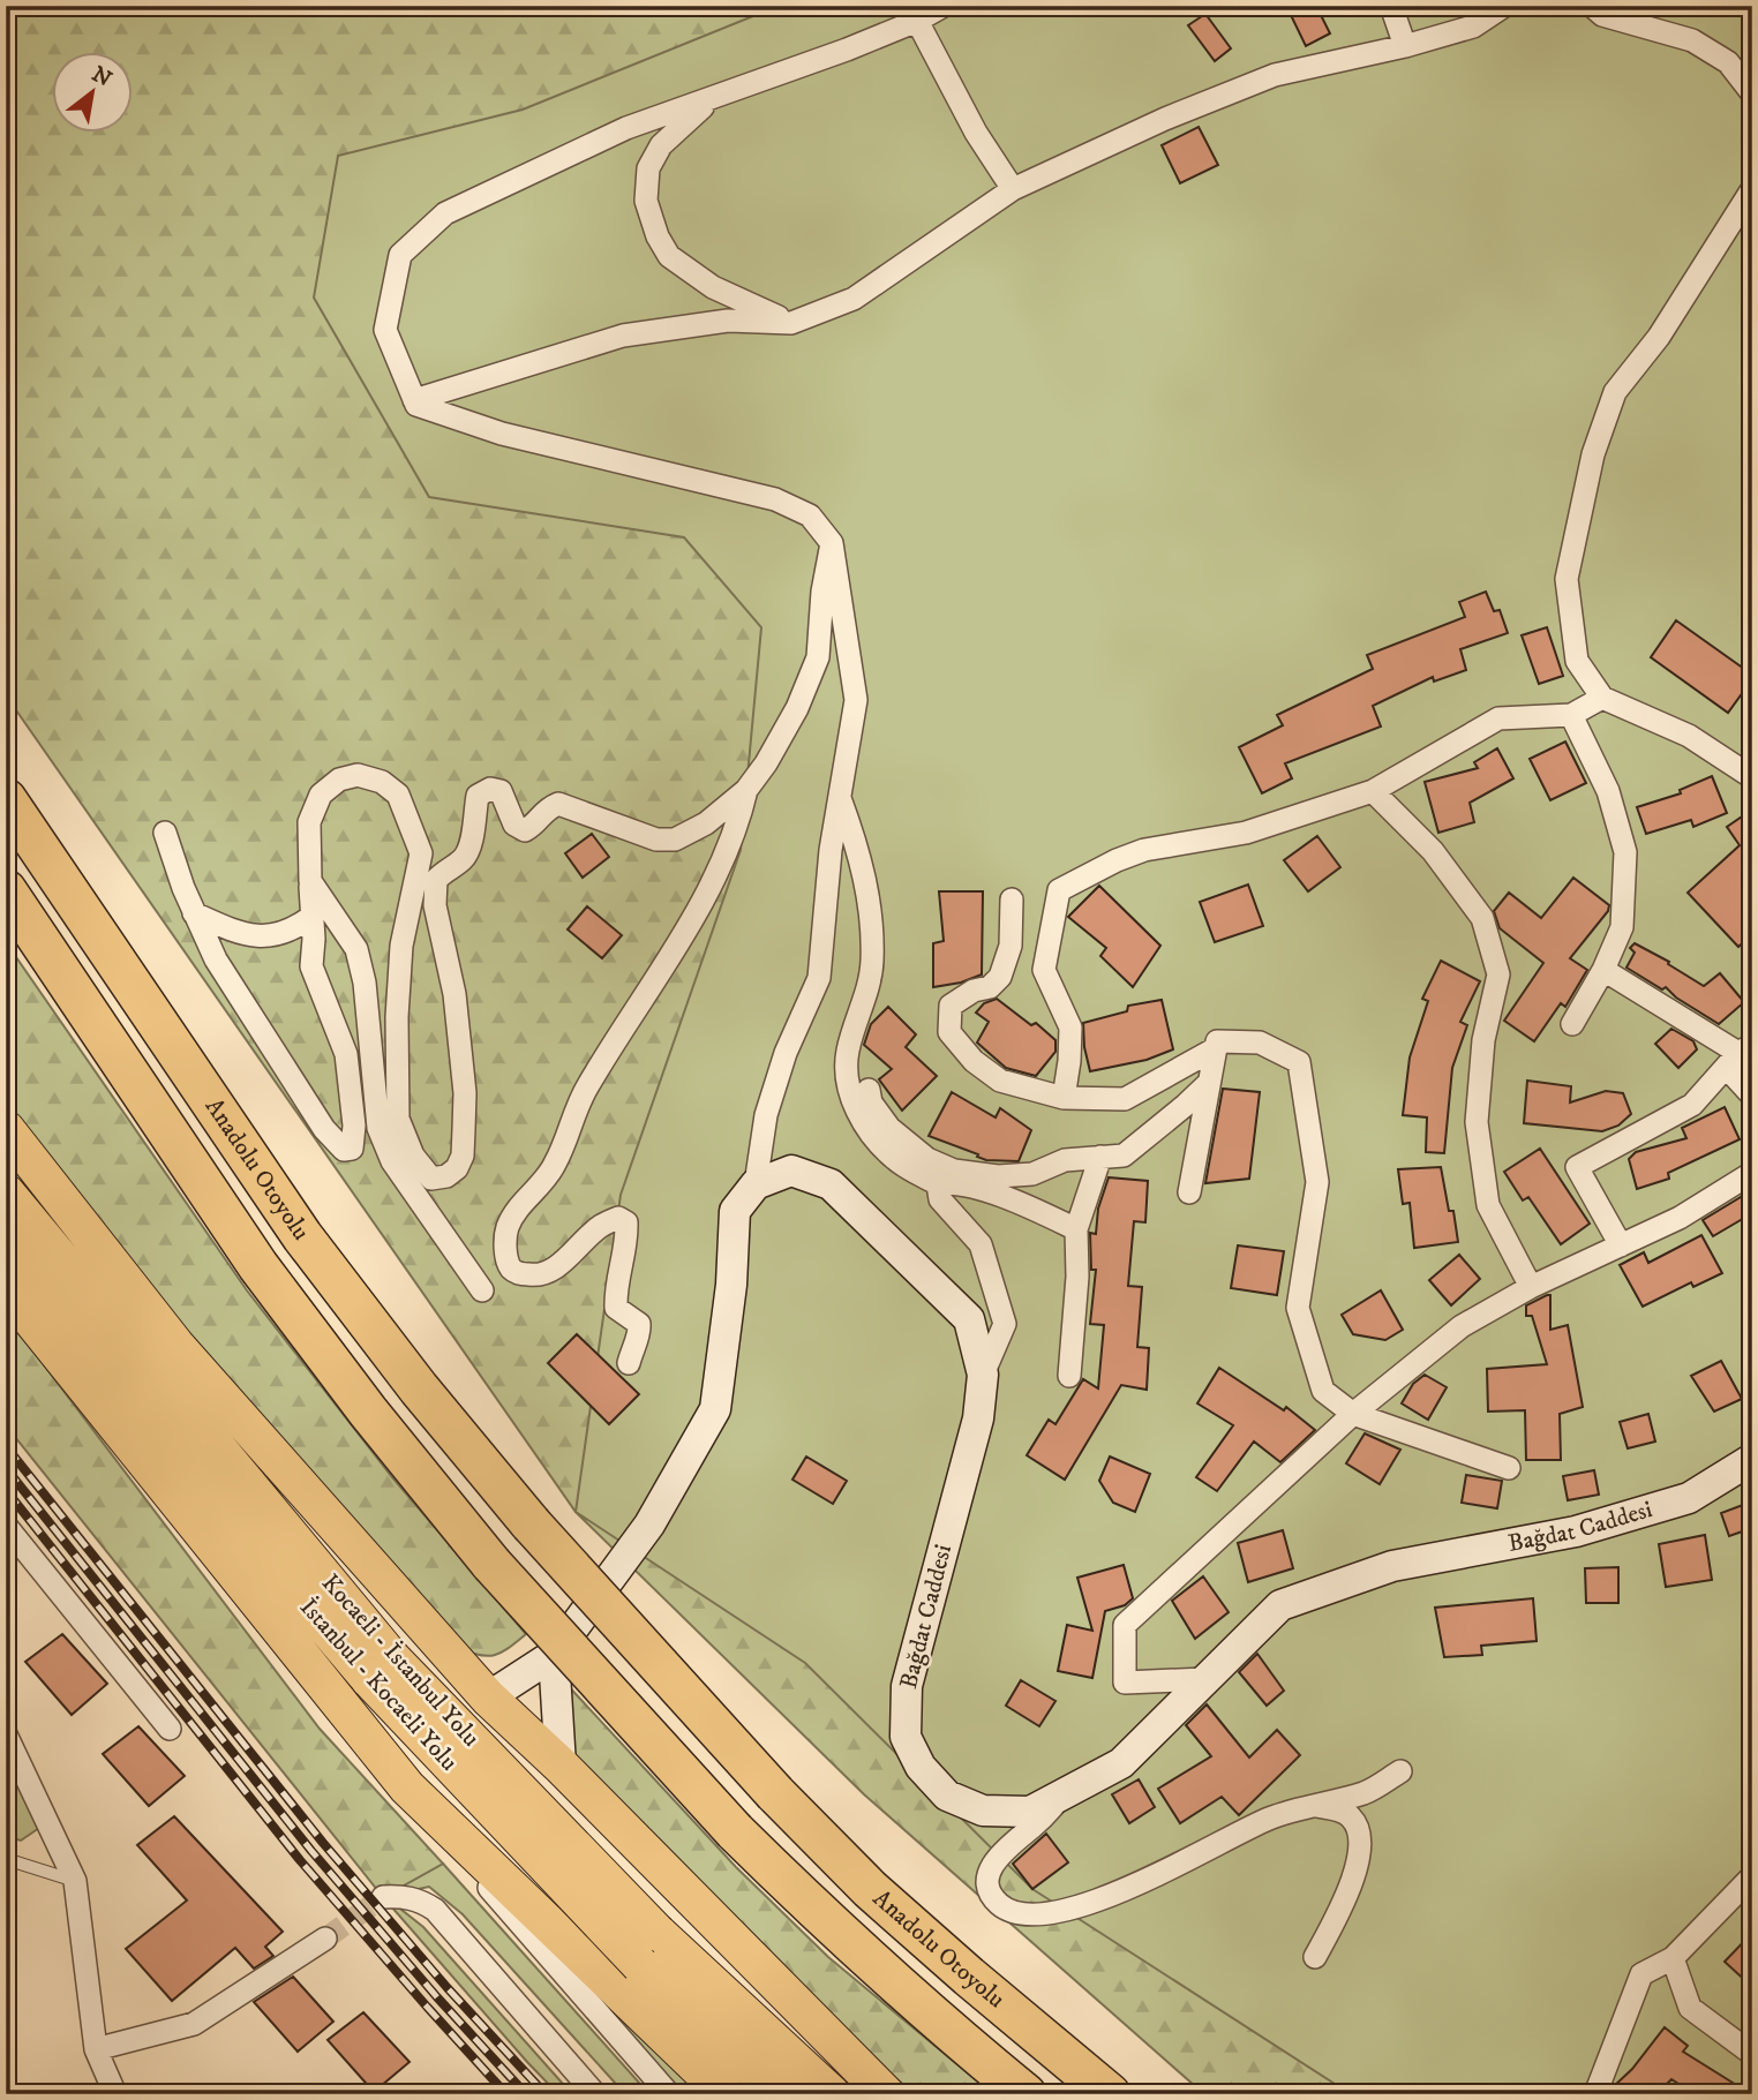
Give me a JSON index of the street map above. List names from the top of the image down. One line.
{"streets":{"highway":["Anadolu Otoyolu","Kocaeli - İstanbul Yolu","İstanbul - Kocaeli Yolu"],"main road":["Bağdat Caddesi"]},"crossings":[["Kocaeli - İstanbul Yolu","İstanbul - Kocaeli Yolu"]],"north":"top right"}
